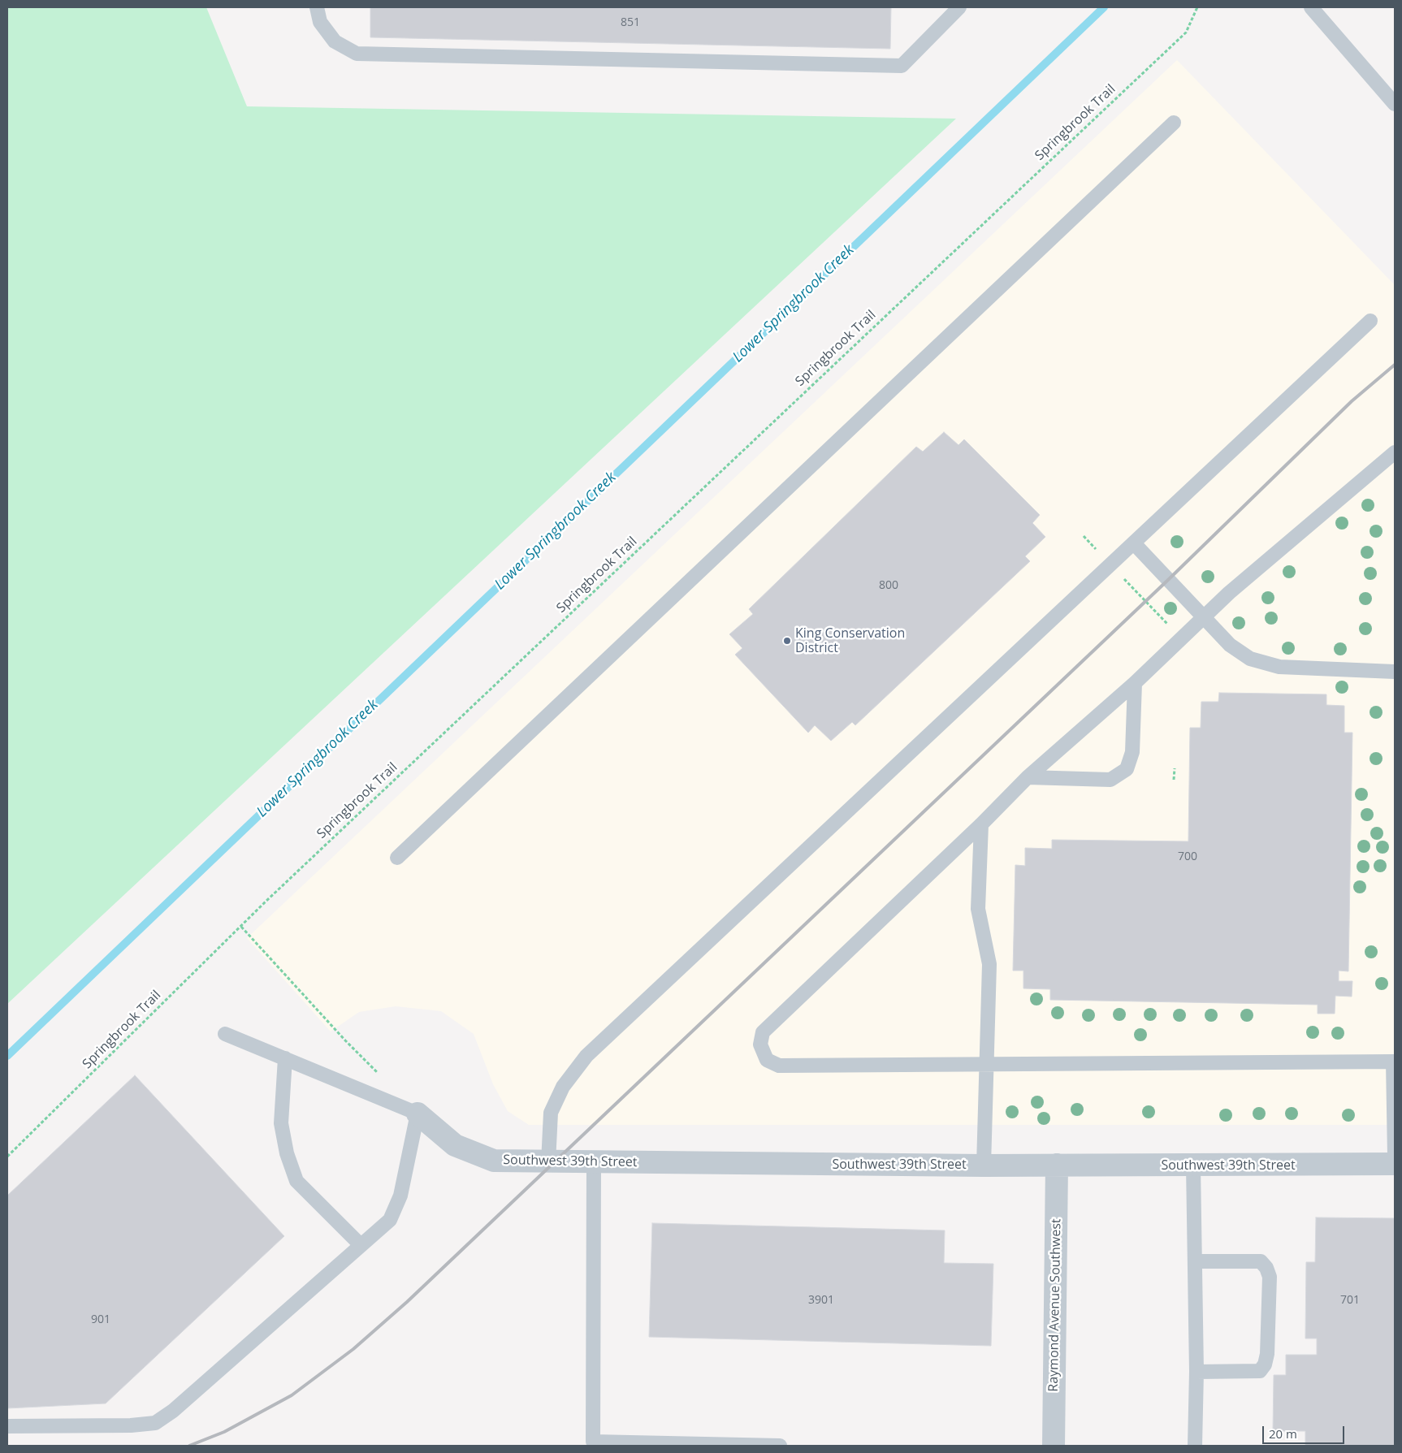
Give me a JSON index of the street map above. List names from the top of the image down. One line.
{"streets":{"street":["Southwest 39th Street","Raymond Avenue Southwest"],"path":["Springbrook Trail"]},"crossings":[["Southwest 39th Street","Raymond Avenue Southwest"]],"water":["Lower Springbrook Creek"],"places":["King Conservation District"],"house_numbers":["851","800","700","3901","701","901"],"scale_bar":"20 m"}
